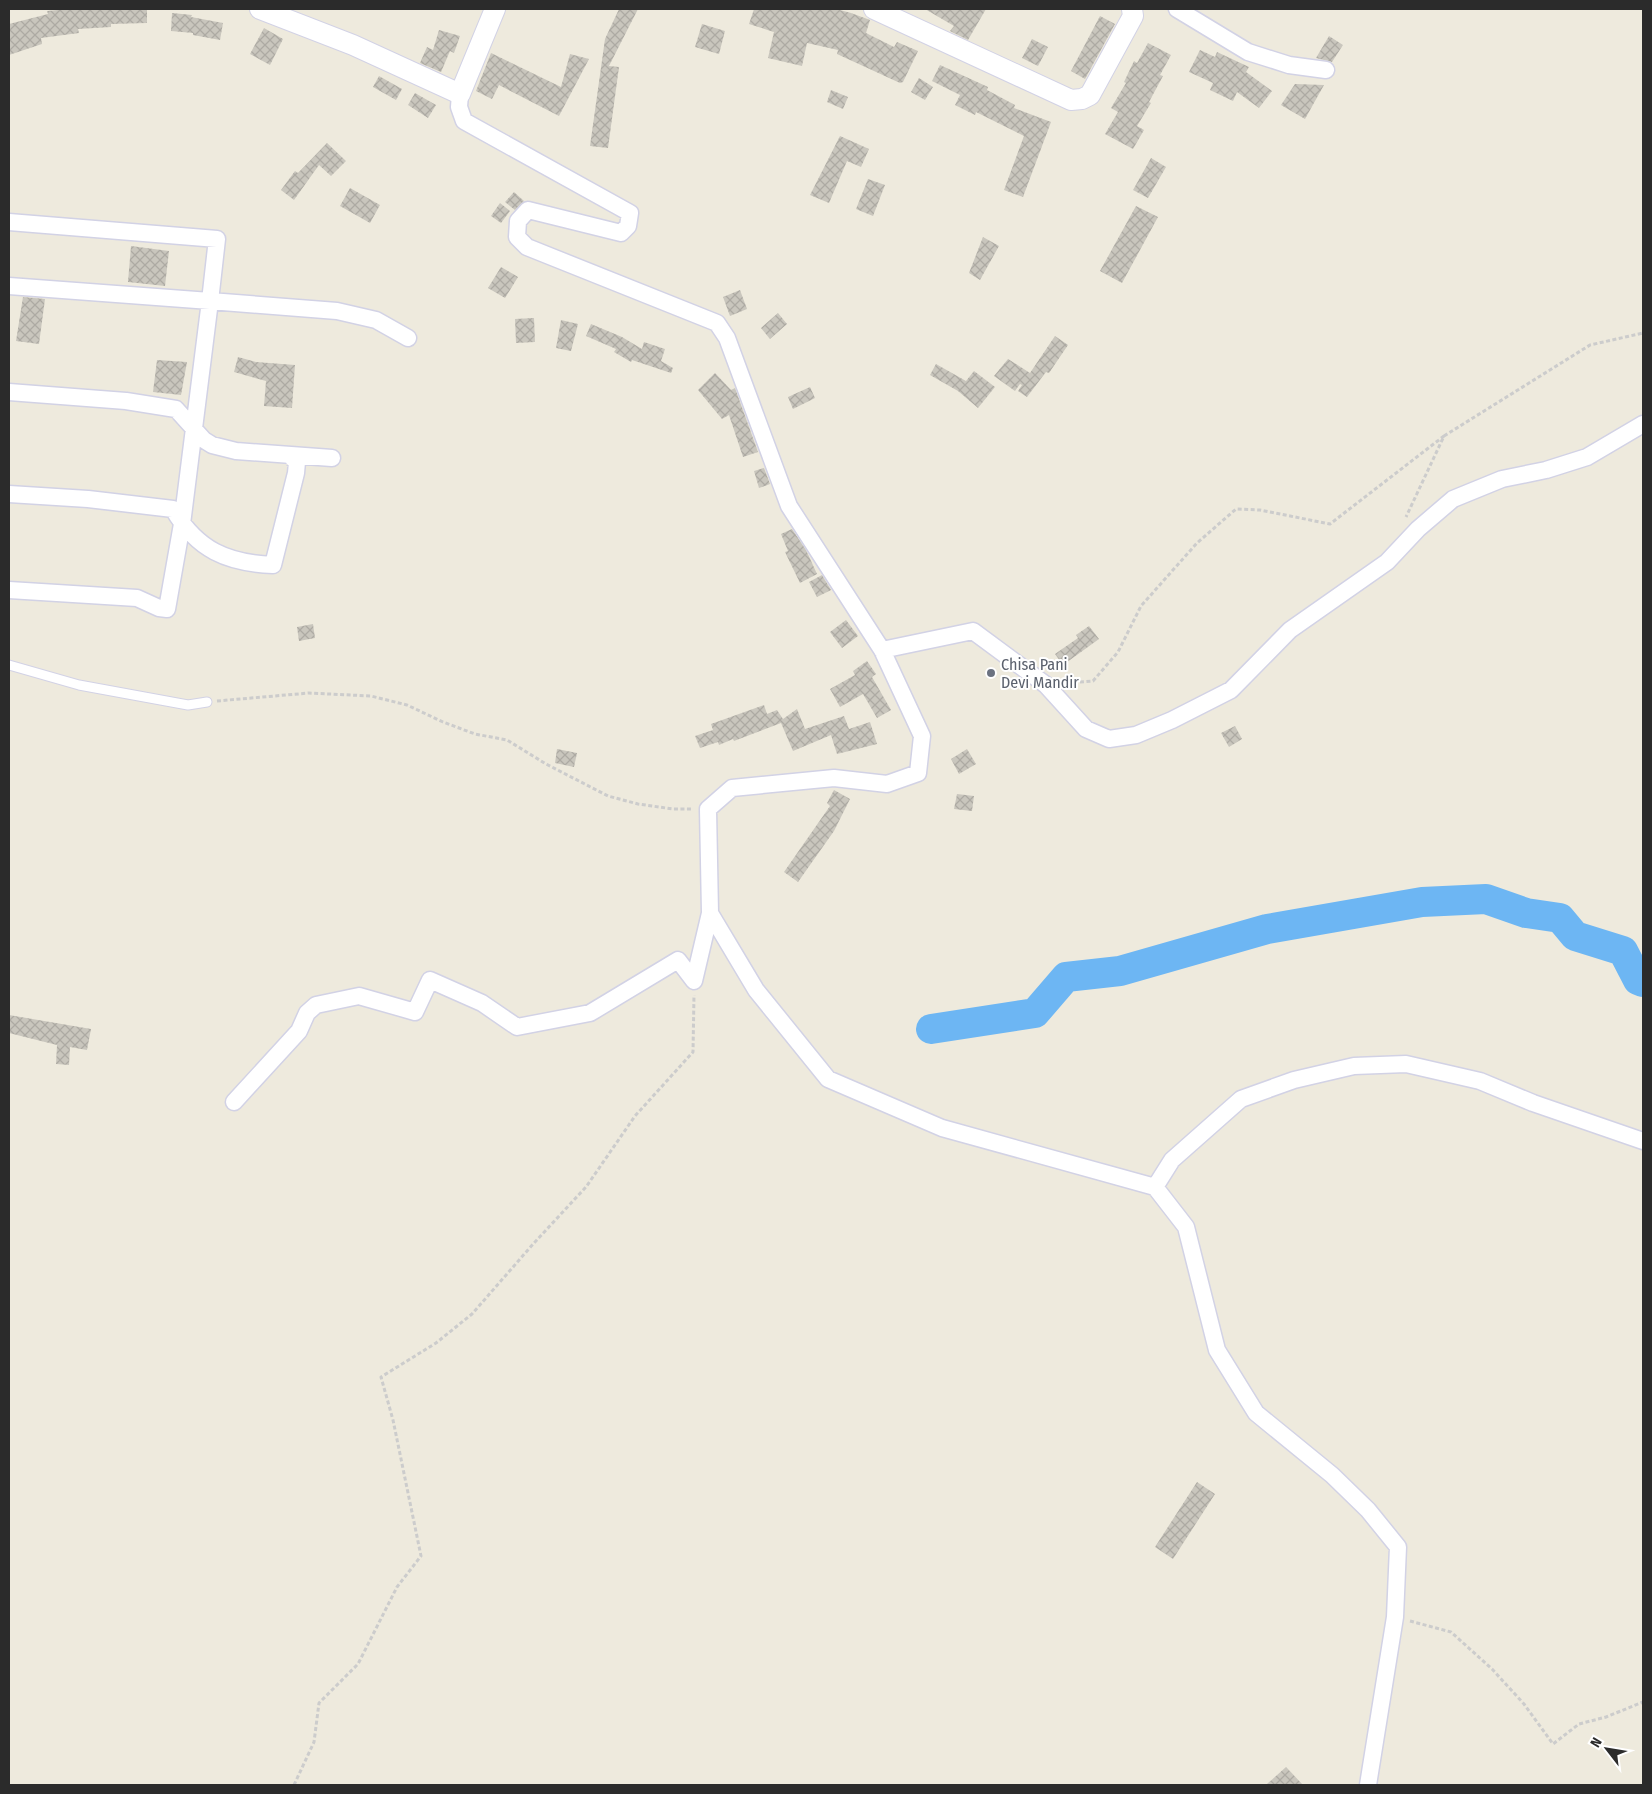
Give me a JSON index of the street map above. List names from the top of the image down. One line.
{"places":["Chisa Pani Devi Mandir"],"north":"top left"}
